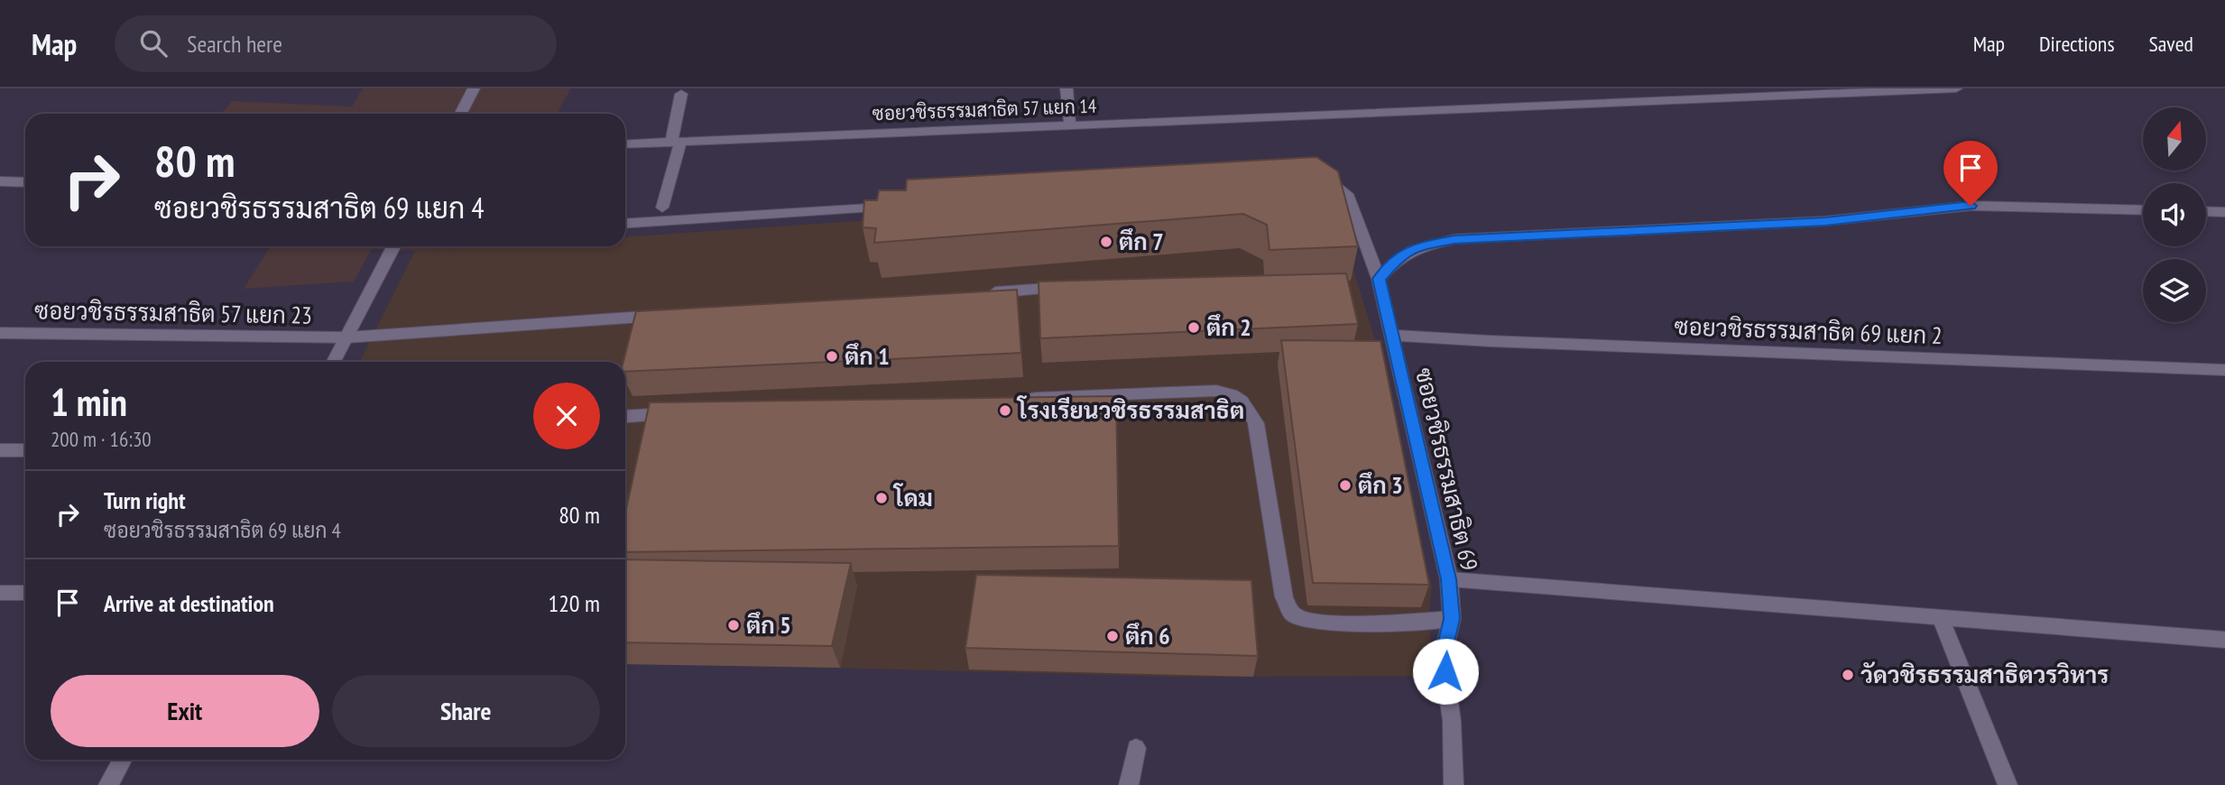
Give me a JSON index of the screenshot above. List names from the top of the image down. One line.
{"streets":{"street":["ซอยวชิรธรรมสาธิต 57 แยก 14","ซอยวชิรธรรมสาธิต 57 แยก 23","ซอยวชิรธรรมสาธิต 69 แยก 2","ซอยวชิรธรรมสาธิต 69"]},"crossings":[["ซอยวชิรธรรมสาธิต 69 แยก 2","ซอยวชิรธรรมสาธิต 69"]],"places":["ตึก 7","ตึก 2","ตึก 1","โรงเรียนวชิรธรรมสาธิต","ตึก 3","โดม","ตึก 5","ตึก 6","วัดวชิรธรรมสาธิตวรวิหาร"],"north":"top","page":{"header":"Map","search":"Search here","nav":["Map","Directions","Saved"],"turn":["80 m","ซอยวชิรธรรมสาธิต 69 แยก 4"],"heading":["1 min","200 m · 16:30"],"list":[{"name":"Turn right","note":"ซอยวชิรธรรมสาธิต 69 แยก 4","value":"80 m"},{"name":"Arrive at destination","value":"120 m"}],"buttons":["Exit","Share"]}}
